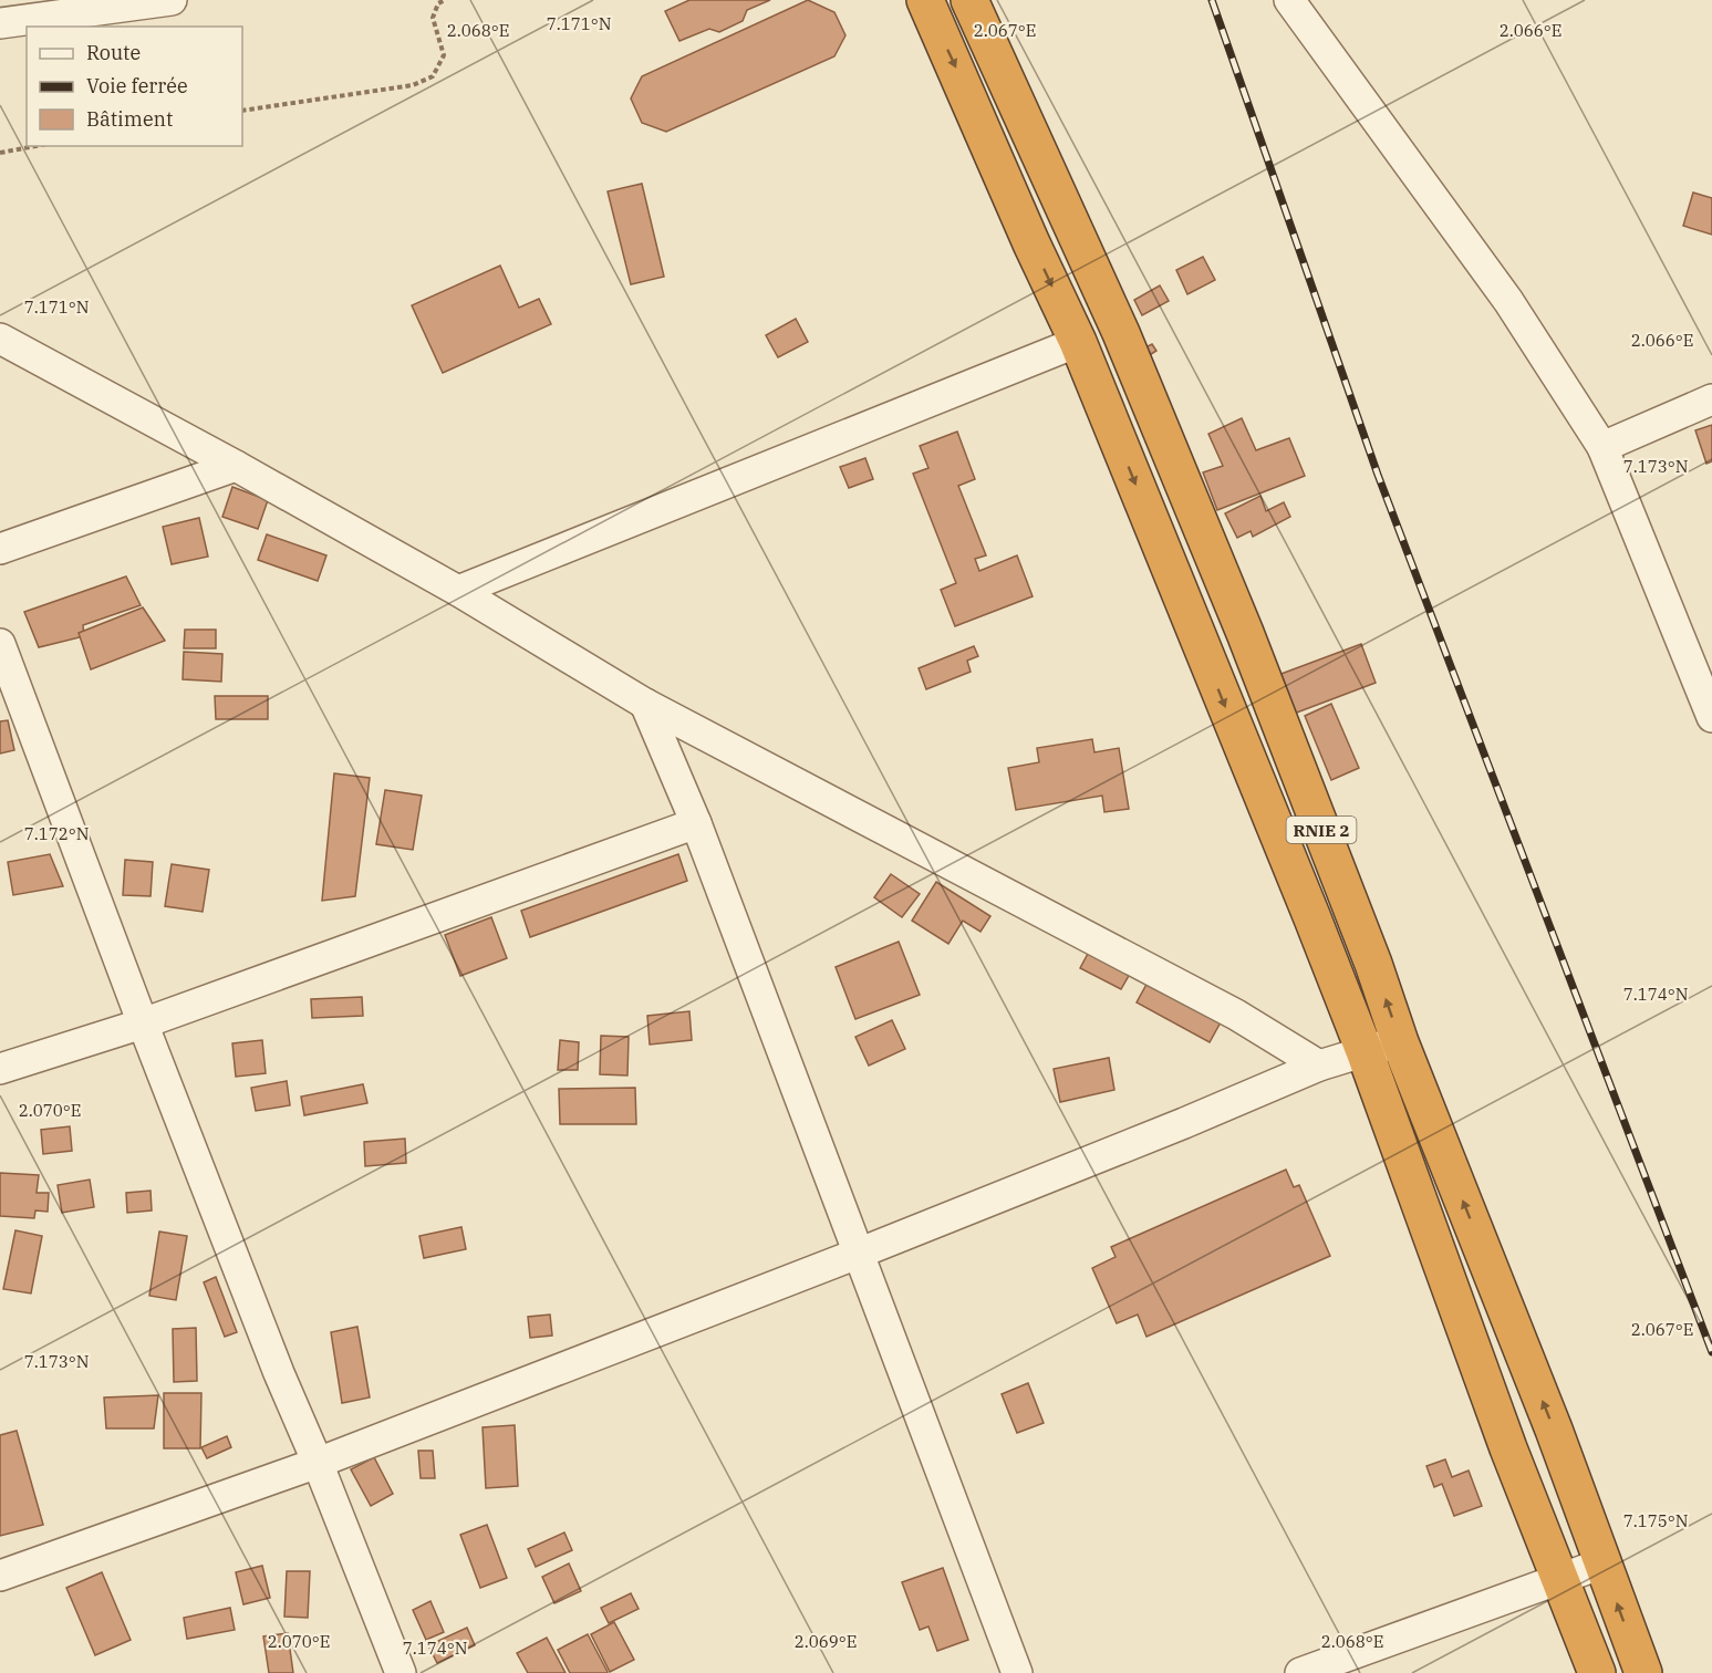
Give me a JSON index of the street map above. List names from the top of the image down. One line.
{"streets":{"highway":["RNIE 2"]},"legend":["Route","Voie ferrée","Bâtiment"],"coordinates":["7.171°N","2.068°E","2.067°E","2.066°E","7.173°N","7.172°N","7.174°N","2.070°E","7.175°N","2.069°E"]}
